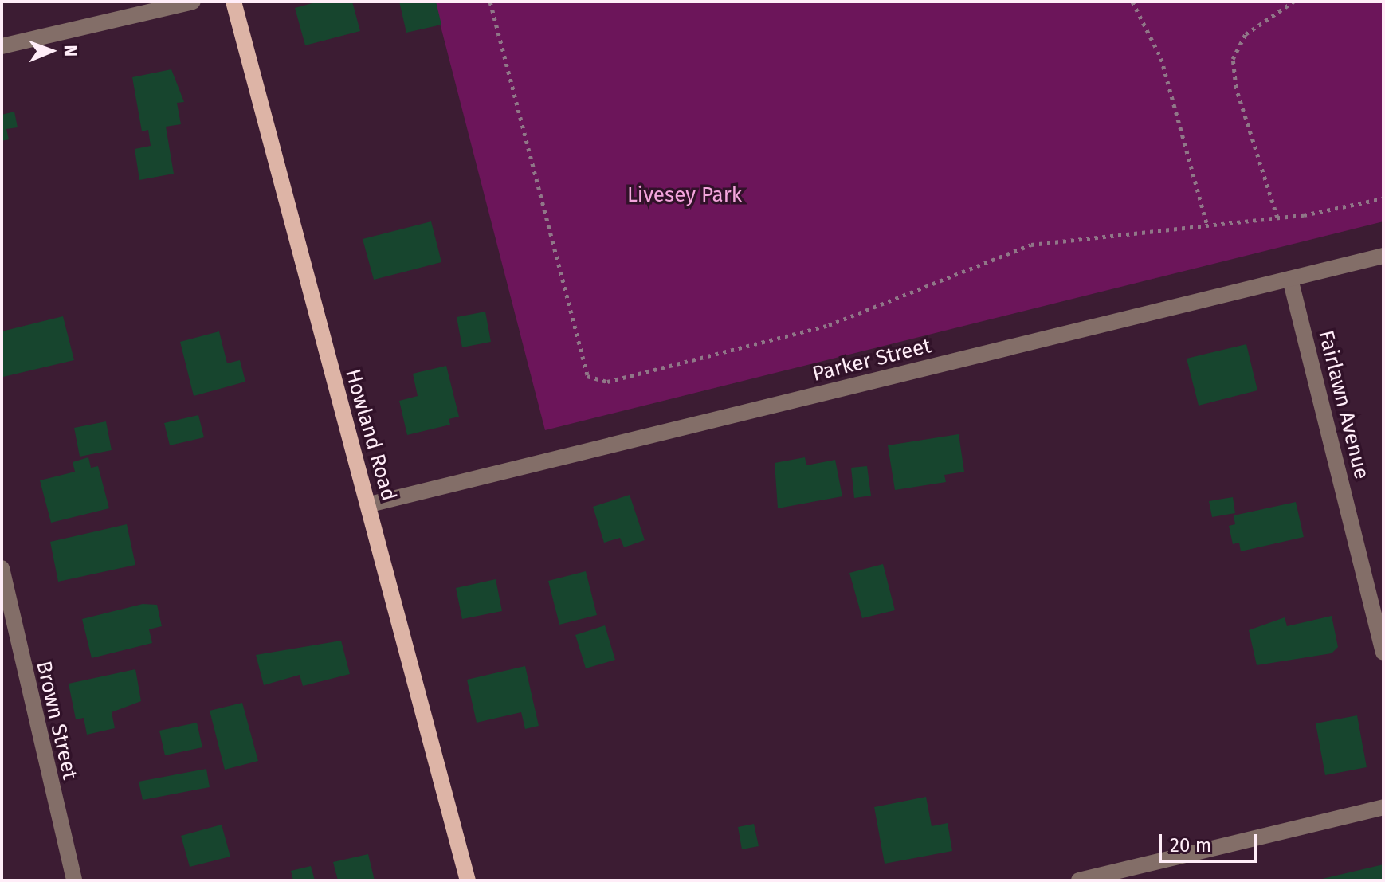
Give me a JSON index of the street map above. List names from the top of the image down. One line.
{"streets":{"main road":["Howland Road"],"street":["Parker Street","Fairlawn Avenue","Brown Street"]},"crossings":[["Parker Street","Fairlawn Avenue"],["Parker Street","Howland Road"]],"parks":["Livesey Park"],"scale_bar":"20 m","north":"right"}
